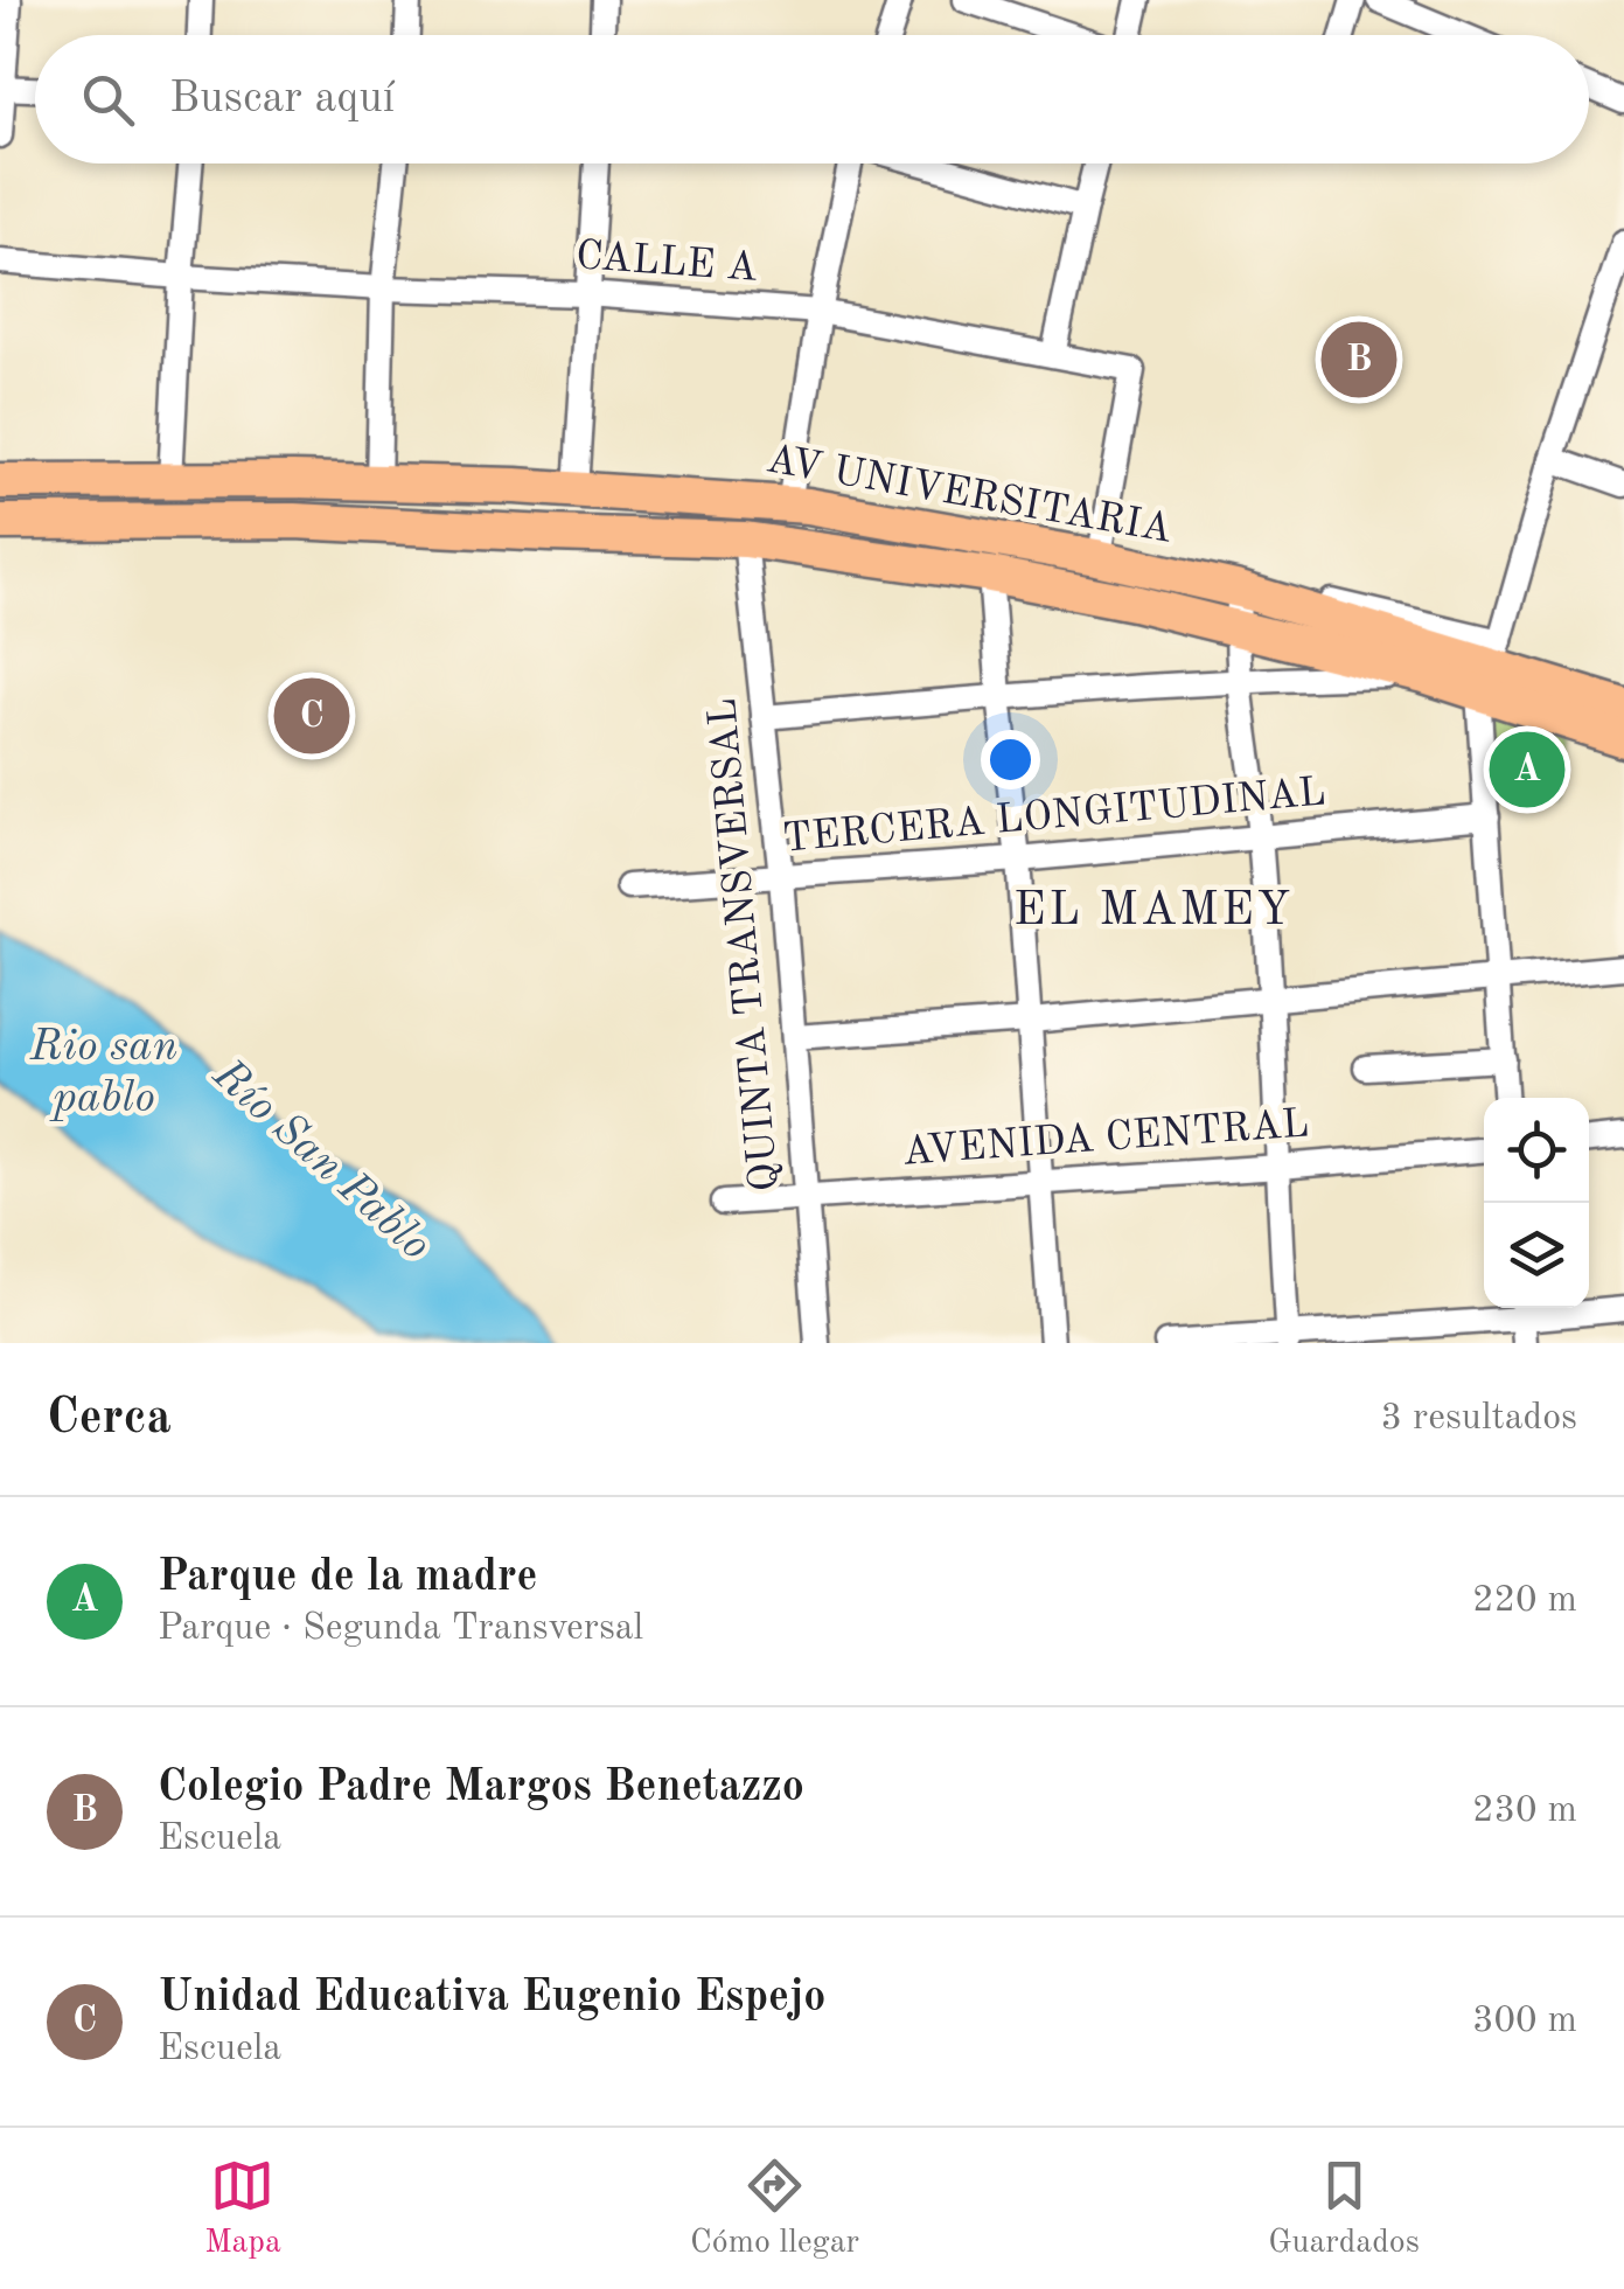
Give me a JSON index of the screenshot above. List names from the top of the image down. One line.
{"streets":{"highway":["AV UNIVERSITARIA"],"street":["CALLE A","TERCERA LONGITUDINAL","QUINTA TRANSVERSAL","AVENIDA CENTRAL"]},"crossings":[["CALLE A","AV UNIVERSITARIA"],["AV UNIVERSITARIA","QUINTA TRANSVERSAL"],["TERCERA LONGITUDINAL","QUINTA TRANSVERSAL"],["QUINTA TRANSVERSAL","AVENIDA CENTRAL"]],"districts":["EL MAMEY"],"water":["Rio san pablo","Río San Pablo"],"page":{"search":"Buscar aquí","pins":["B","C","A"],"heading":["Cerca","3 resultados"],"list":[{"mark":"A","name":"Parque de la madre","note":"Parque · Segunda Transversal","value":"220 m"},{"mark":"B","name":"Colegio Padre Margos Benetazzo","note":"Escuela","value":"230 m"},{"mark":"C","name":"Unidad Educativa Eugenio Espejo","note":"Escuela","value":"300 m"}],"nav":["Mapa","Cómo llegar","Guardados"]}}
